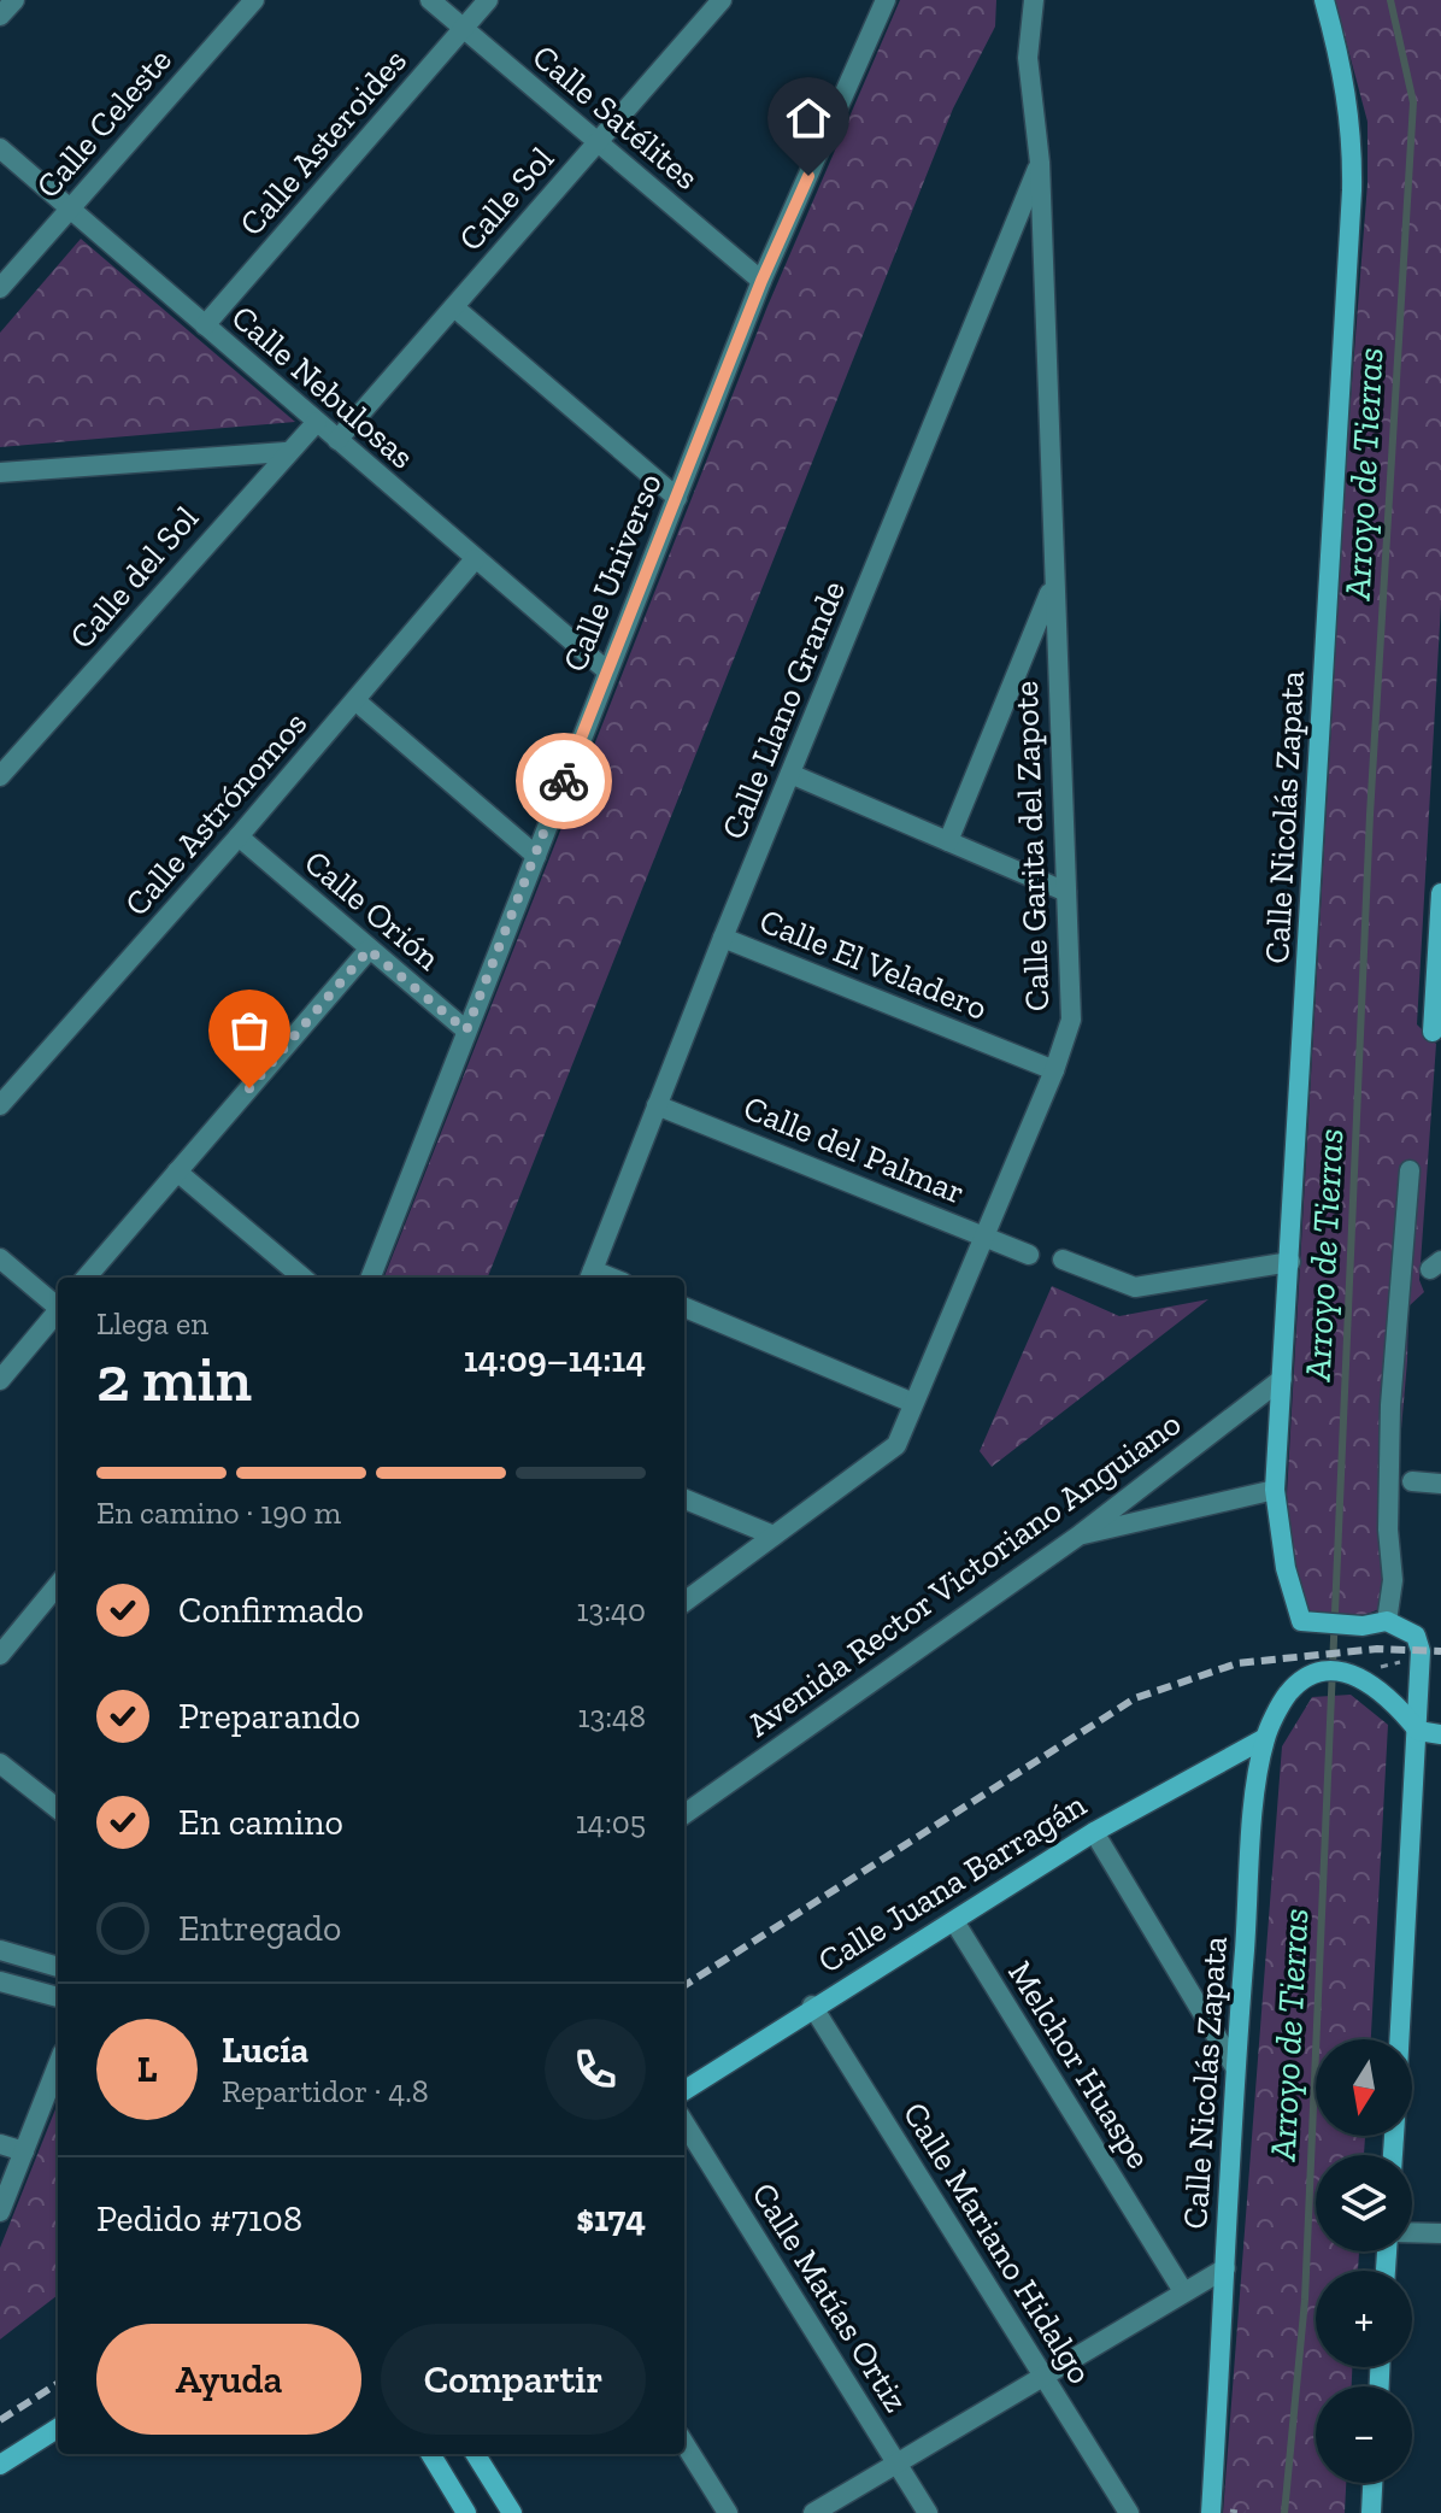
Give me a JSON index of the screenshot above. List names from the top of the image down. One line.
{"streets":{"street":["Calle Satélites","Calle Celeste","Calle Asteroides","Calle Sol","Calle Nebulosas","Calle Universo","Calle del Sol","Calle Llano Grande","Calle Astrónomos","Calle Nicolás Zapata","Calle Garita del Zapote","Calle Orión","Calle El Veladero","Calle del Palmar","Avenida Rector Victoriano Anguiano","Calle Juana Barragán","Melchor Huaspe","Calle Mariano Hidalgo","Calle Matías Ortiz"]},"crossings":[["Calle Satélites","Calle Asteroides"],["Calle Satélites","Calle Sol"],["Calle Satélites","Calle Universo"],["Calle Celeste","Calle Nebulosas"],["Calle Asteroides","Calle Nebulosas"],["Calle Sol","Calle Nebulosas"],["Calle Nebulosas","Calle Universo"],["Calle Nebulosas","Calle del Sol"],["Calle Nebulosas","Calle Astrónomos"],["Calle Universo","Calle Orión"],["Calle Llano Grande","Calle Garita del Zapote"],["Calle Llano Grande","Calle El Veladero"],["Calle Llano Grande","Calle del Palmar"],["Calle Astrónomos","Calle Orión"],["Calle Nicolás Zapata","Avenida Rector Victoriano Anguiano"],["Calle Nicolás Zapata","Calle Juana Barragán"],["Calle Garita del Zapote","Calle El Veladero"],["Calle Garita del Zapote","Calle del Palmar"],["Calle Juana Barragán","Melchor Huaspe"],["Calle Juana Barragán","Calle Mariano Hidalgo"]],"water":["Arroyo de Tierras"],"north":"bottom","page":{"heading":["2 min","Llega en","14:09–14:14"],"panel":["Lucía","Repartidor · 4.8","Pedido #7108","$174"],"bar":"En camino · 190 m","list":[["Confirmado","13:40"],["Preparando","13:48"],["En camino","14:05"],"Entregado"],"round":"L","map_buttons":["+","−"],"buttons":["Ayuda","Compartir"]}}
